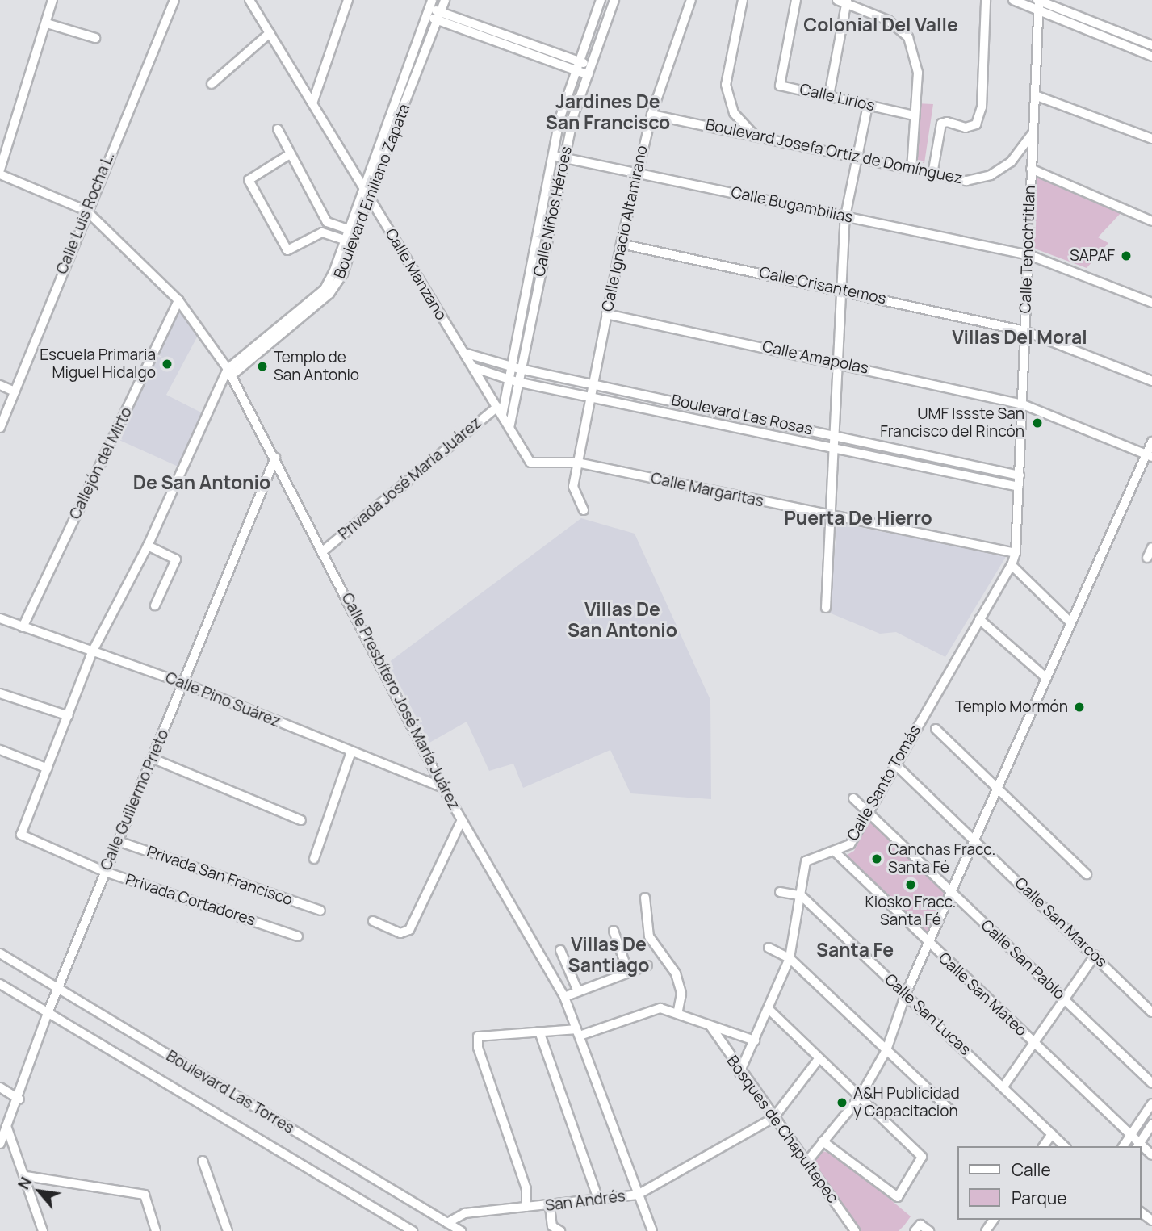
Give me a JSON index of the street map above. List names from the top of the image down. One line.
{"streets":{"street":["Calle Lirios","Boulevard Josefa Ortiz de Domínguez","Boulevard Emiliano Zapata","Calle Bugambilias","Calle Niños Héroes","Calle Luis Rocha L.","Calle Ignacio Altamirano","Calle Tenochtitlan","Calle Manzano","Calle Crisantemos","Calle Amapolas","Boulevard Las Rosas","Callejón del Mirto","Privada José María Juárez","Calle Margaritas","Calle Pino Suárez","Calle Presbítero José María Juárez","Calle Santo Tomás","Calle Guillermo Prieto","Privada San Francisco","Privada Cortadores","Calle San Marcos","Calle San Pablo","Calle San Mateo","Calle San Lucas","Boulevard Las Torres","Bosques de Chapultepec","San Andrés"]},"crossings":[["Boulevard Josefa Ortiz de Domínguez","Calle Ignacio Altamirano"],["Boulevard Josefa Ortiz de Domínguez","Calle Tenochtitlan"],["Boulevard Emiliano Zapata","Calle Manzano"],["Boulevard Emiliano Zapata","Calle Presbítero José María Juárez"],["Calle Bugambilias","Calle Niños Héroes"],["Calle Bugambilias","Calle Ignacio Altamirano"],["Calle Bugambilias","Calle Tenochtitlan"],["Calle Niños Héroes","Calle Manzano"],["Calle Niños Héroes","Boulevard Las Rosas"],["Calle Niños Héroes","Privada José María Juárez"],["Calle Luis Rocha L.","Calle Presbítero José María Juárez"],["Calle Ignacio Altamirano","Calle Crisantemos"],["Calle Ignacio Altamirano","Calle Amapolas"],["Calle Ignacio Altamirano","Boulevard Las Rosas"],["Calle Ignacio Altamirano","Calle Margaritas"],["Calle Tenochtitlan","Calle Crisantemos"],["Calle Tenochtitlan","Calle Amapolas"],["Calle Tenochtitlan","Boulevard Las Rosas"],["Calle Tenochtitlan","Calle Margaritas"],["Calle Tenochtitlan","Calle Santo Tomás"],["Calle Manzano","Boulevard Las Rosas"],["Calle Manzano","Privada José María Juárez"],["Calle Manzano","Calle Margaritas"],["Callejón del Mirto","Calle Pino Suárez"],["Callejón del Mirto","Calle Presbítero José María Juárez"],["Privada José María Juárez","Calle Presbítero José María Juárez"],["Calle Pino Suárez","Calle Presbítero José María Juárez"],["Calle Pino Suárez","Calle Guillermo Prieto"],["Calle Presbítero José María Juárez","Calle Guillermo Prieto"],["Calle Presbítero José María Juárez","San Andrés"],["Calle Santo Tomás","Calle San Marcos"],["Calle Santo Tomás","Calle San Pablo"],["Calle Santo Tomás","Calle San Mateo"],["Calle Santo Tomás","Calle San Lucas"],["Calle Santo Tomás","Bosques de Chapultepec"],["Calle Guillermo Prieto","Privada San Francisco"],["Calle Guillermo Prieto","Privada Cortadores"],["Calle Guillermo Prieto","Boulevard Las Torres"],["Boulevard Las Torres","San Andrés"],["Bosques de Chapultepec","San Andrés"]],"districts":["Colonial Del Valle","Jardines De San Francisco","Villas Del Moral","De San Antonio","Puerta De Hierro","Villas De San Antonio","Villas De Santiago","Santa Fe"],"places":["SAPAF","Escuela Primaria Miguel Hidalgo","Templo de San Antonio","UMF Issste San Francisco del Rincón","Templo Mormón","Canchas Fracc. Santa Fé","Kiosko Fracc. Santa Fé","A&H Publicidad y Capacitacion"],"legend":["Calle","Parque"],"north":"top left"}
